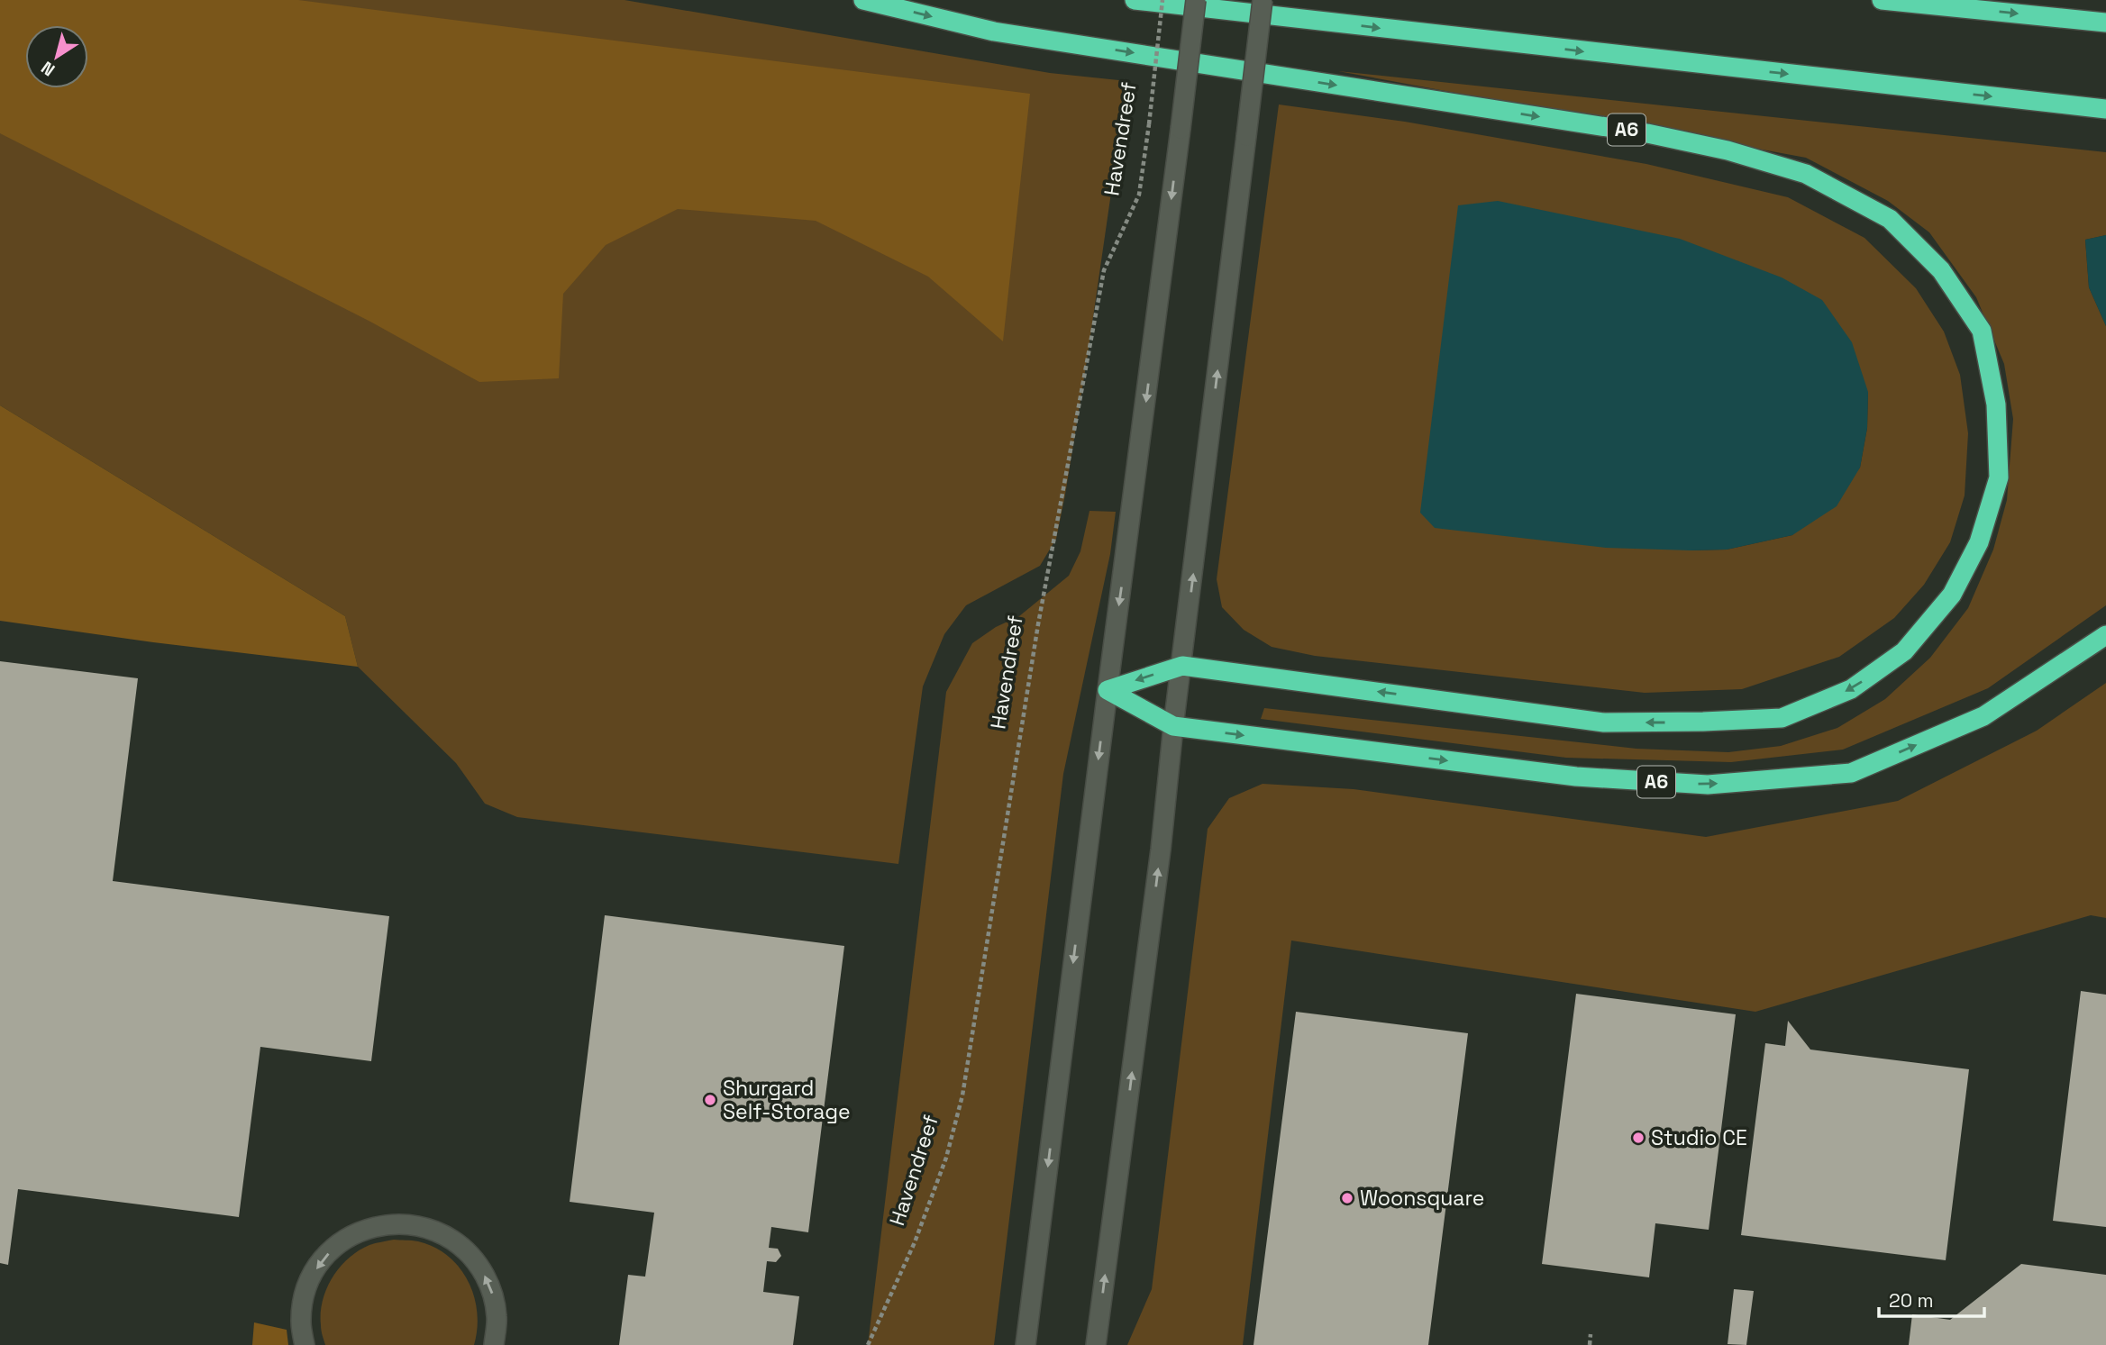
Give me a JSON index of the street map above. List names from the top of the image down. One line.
{"streets":{"highway":["A6"],"path":["Havendreef"]},"places":["Shurgard Self-Storage","Studio CE","Woonsquare"],"scale_bar":"20 m","north":"bottom left"}
